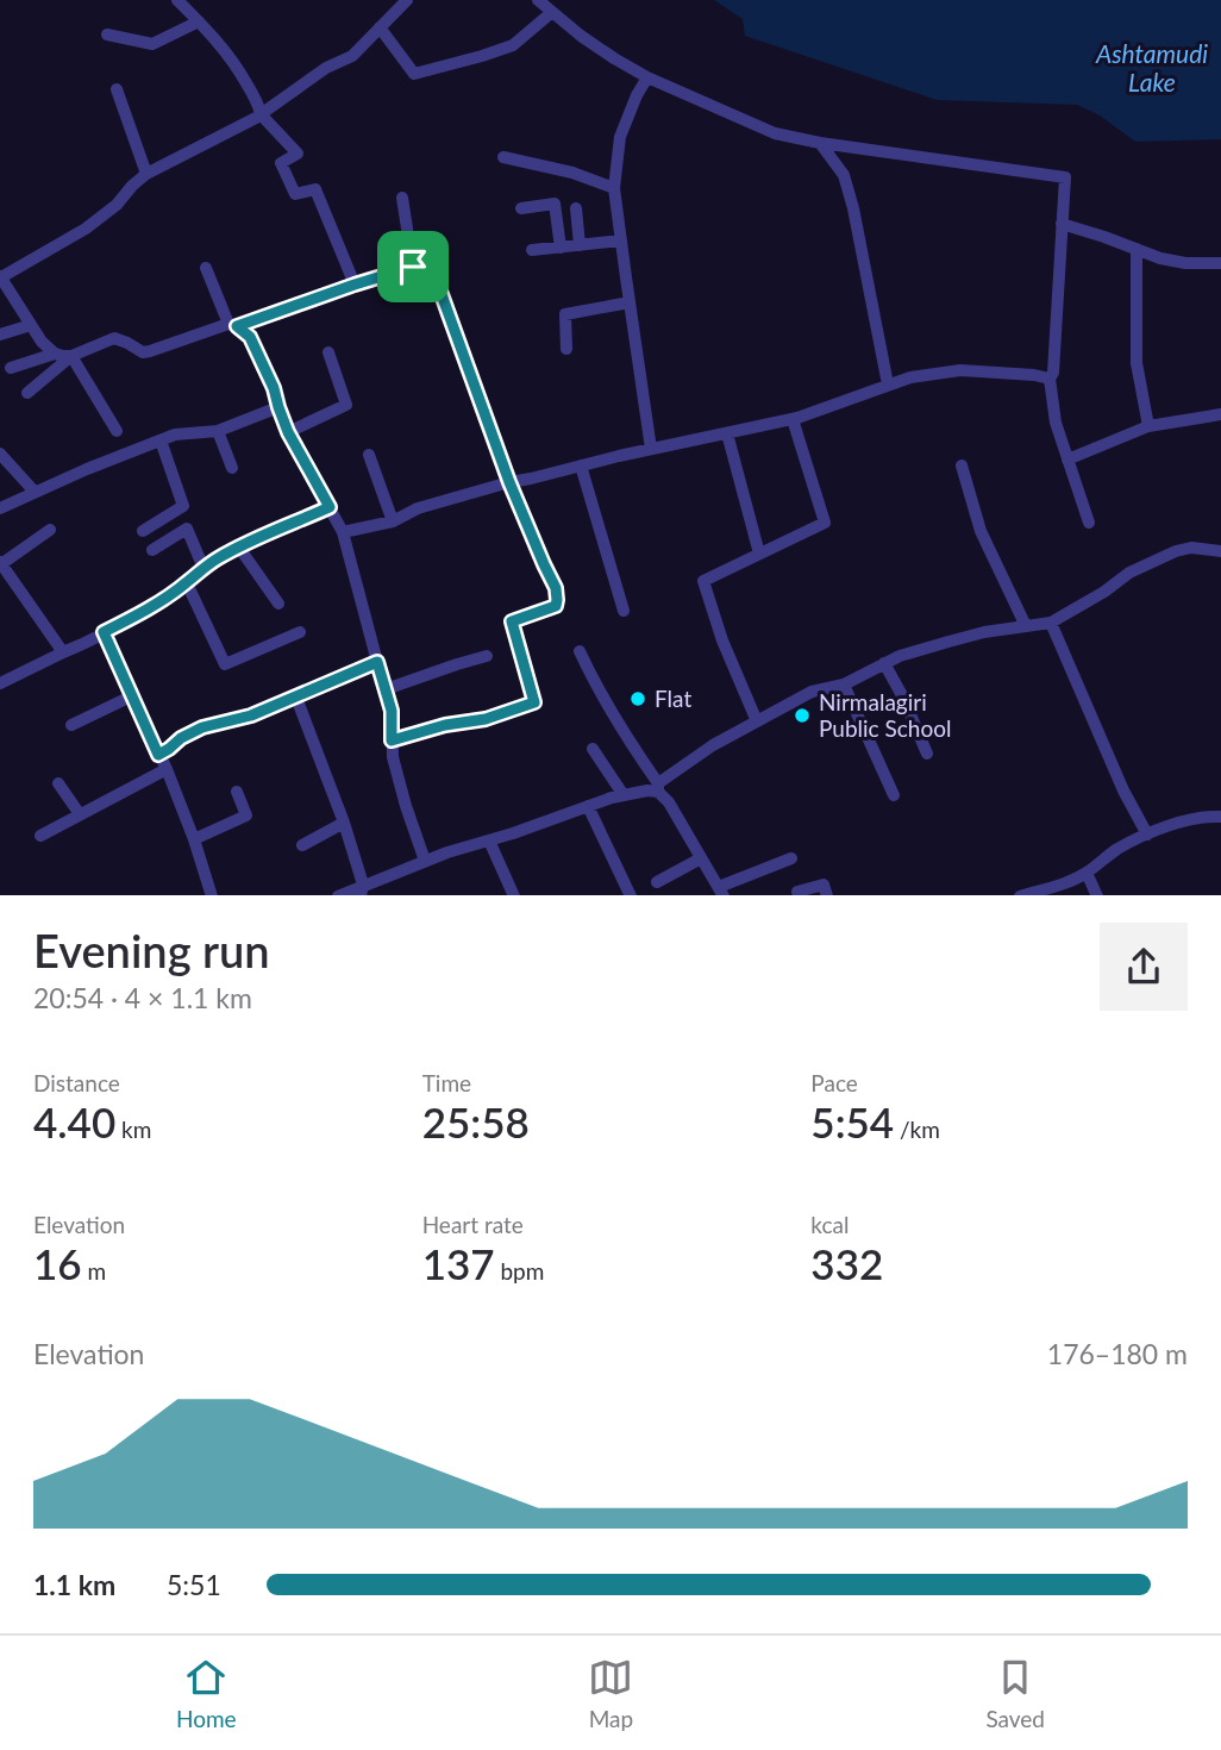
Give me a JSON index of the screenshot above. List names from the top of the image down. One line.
{"water":["Ashtamudi Lake"],"places":["Flat","Nirmalagiri Public School"],"page":{"heading":["Evening run","20:54 · 4 × 1.1 km"],"stats":[["Distance","4.40 km"],["Time","25:58"],["Pace","5:54 /km"],["Elevation","16 m"],["Heart rate","137 bpm"],["kcal","332"]],"chart":["Elevation","176–180 m"],"list":[{"name":"1.1 km","note":"5:51"}],"tabs":["Home","Map","Saved"]}}
